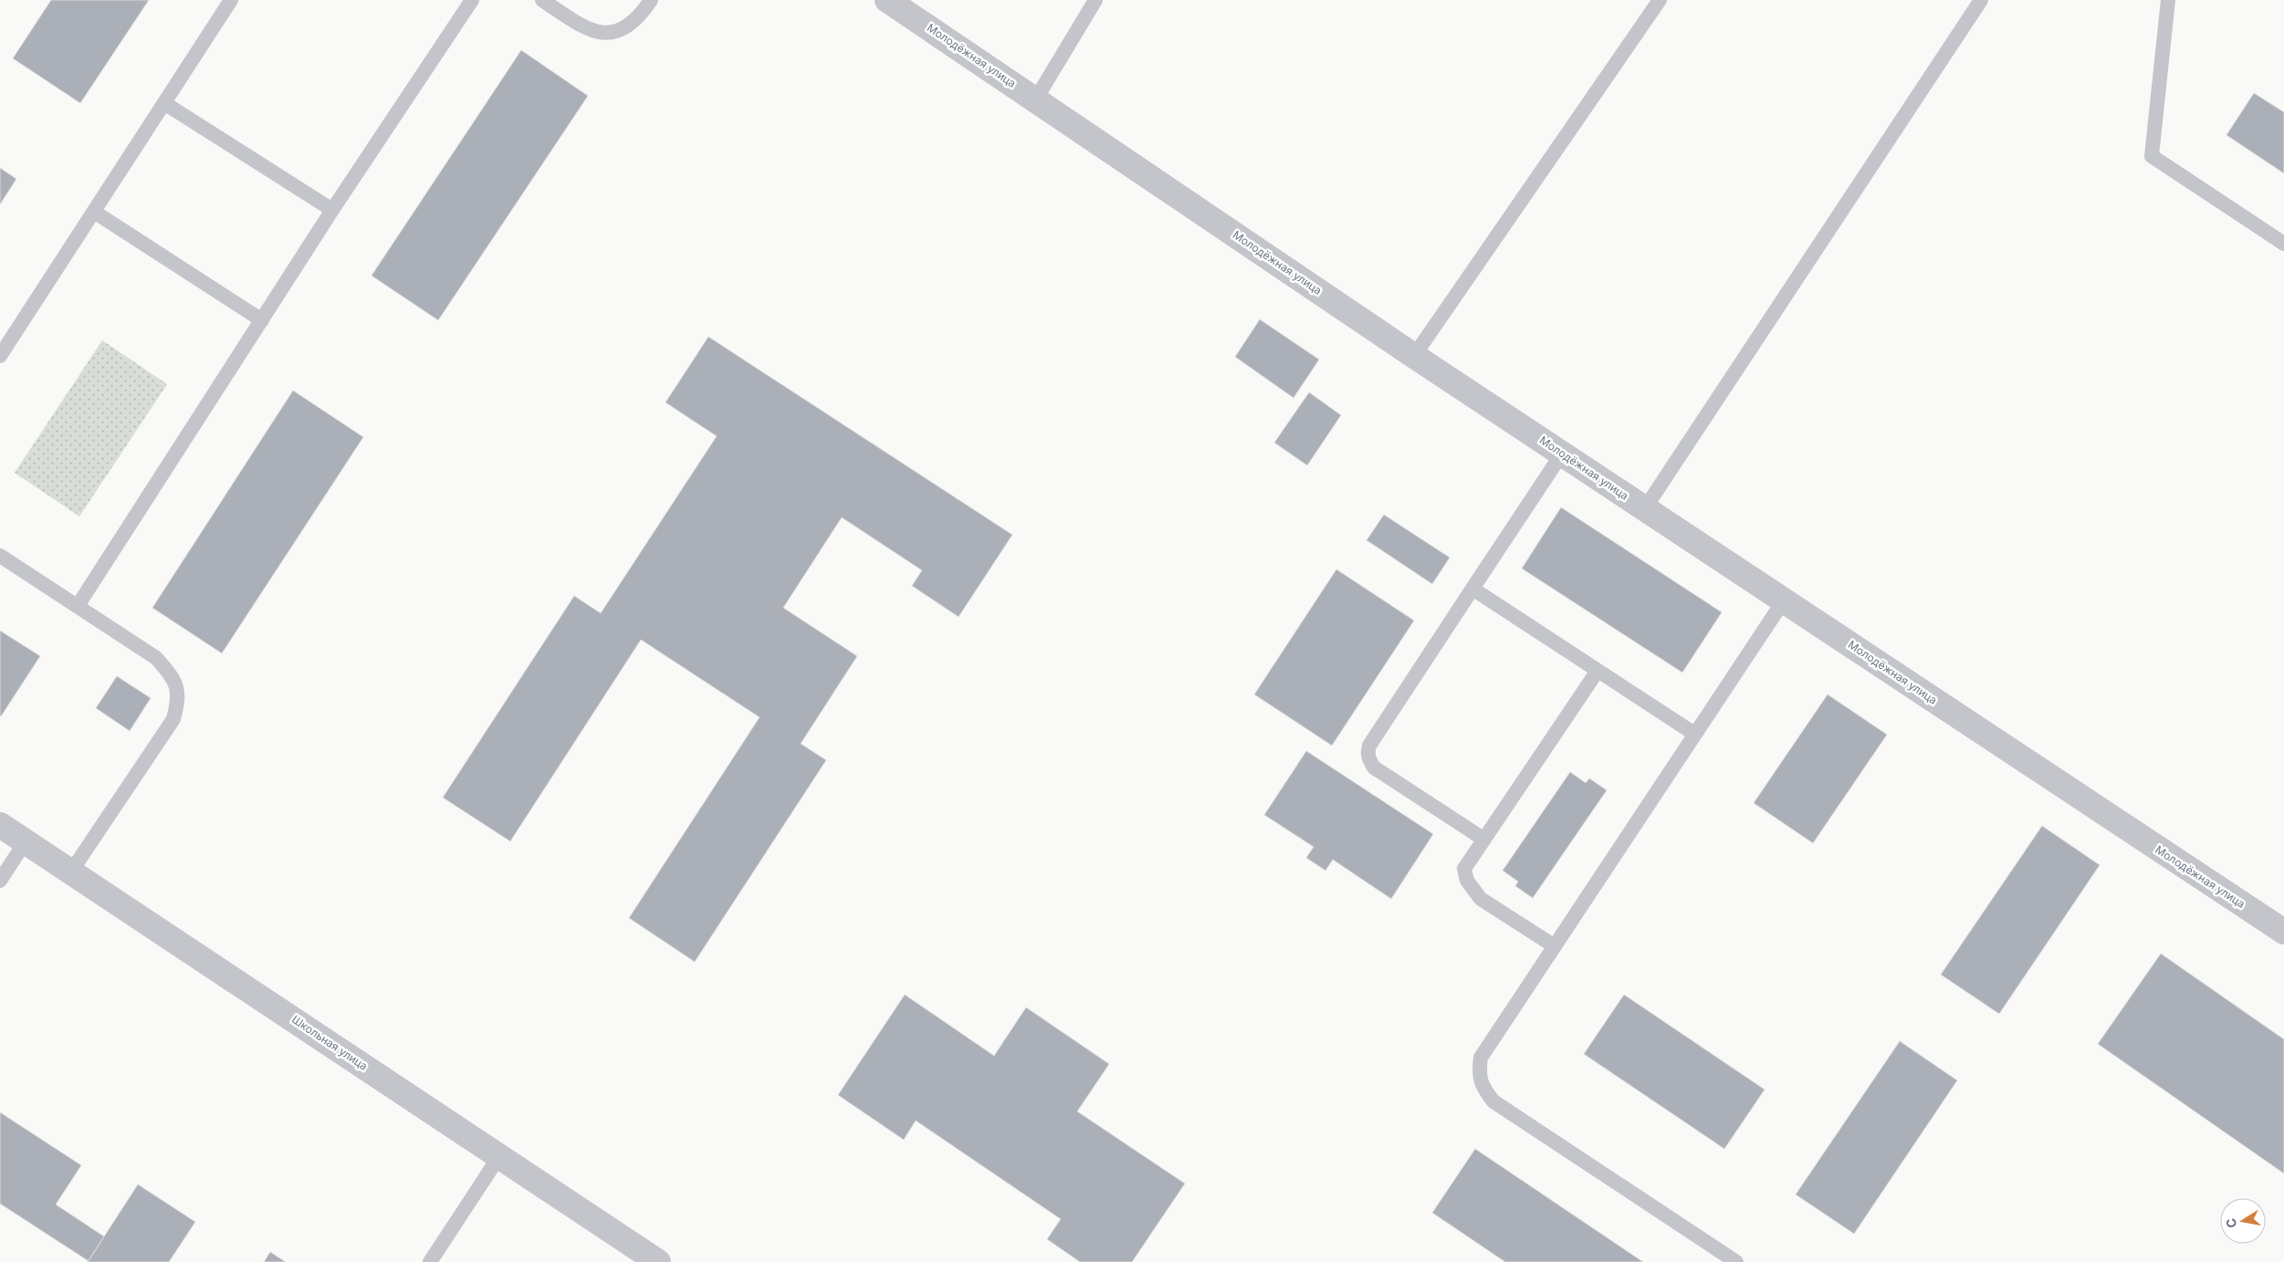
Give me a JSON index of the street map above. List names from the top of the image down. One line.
{"streets":{"street":["Молодёжная улица","Школьная улица"]},"north":"left"}
